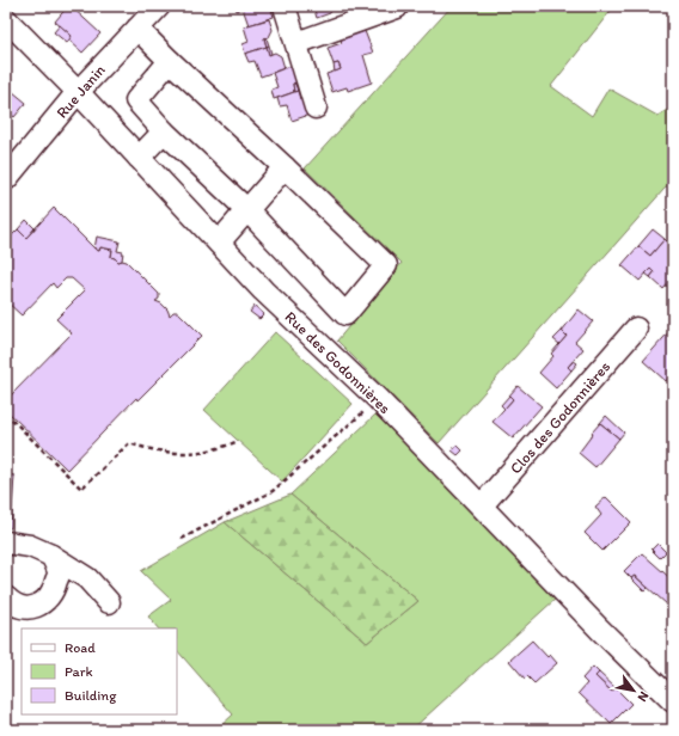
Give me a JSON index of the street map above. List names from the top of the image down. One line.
{"streets":{"street":["Rue Janin","Rue des Godonnières","Clos des Godonnières"]},"crossings":[["Rue Janin","Rue des Godonnières"],["Rue des Godonnières","Clos des Godonnières"]],"legend":["Road","Park","Building"],"north":"bottom right"}
